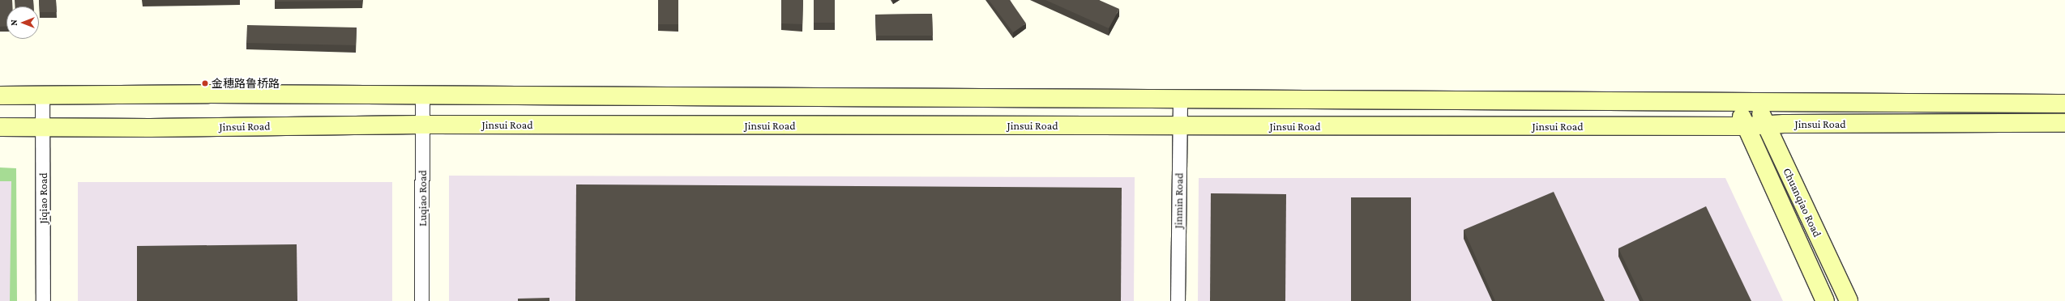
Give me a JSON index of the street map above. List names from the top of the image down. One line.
{"streets":{"street":["Jinsui Road","Jiqiao Road","Luqiao Road","Jinmin Road","Chuanqiao Road"]},"crossings":[["Jinsui Road","Jiqiao Road"],["Jinsui Road","Luqiao Road"],["Jinsui Road","Jinmin Road"],["Jinsui Road","Chuanqiao Road"]],"places":["金穗路鲁桥路"],"north":"left"}
